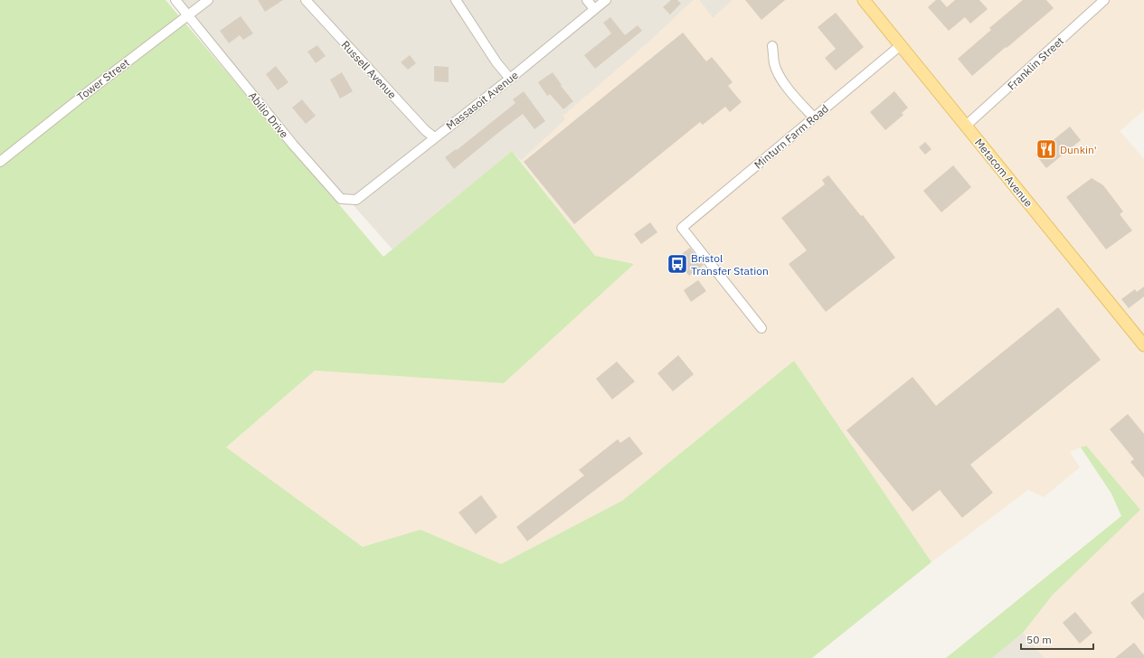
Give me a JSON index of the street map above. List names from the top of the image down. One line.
{"streets":{"main road":["Metacom Avenue"],"street":["Franklin Street","Russell Avenue","Tower Street","Massasoit Avenue","Abilio Drive","Minturn Farm Road"]},"crossings":[["Franklin Street","Metacom Avenue"],["Russell Avenue","Massasoit Avenue"],["Tower Street","Abilio Drive"],["Massasoit Avenue","Abilio Drive"],["Minturn Farm Road","Metacom Avenue"]],"places":{"restaurant":["Dunkin'"],"bus stop":["Bristol Transfer Station"]},"scale_bar":"50 m"}
